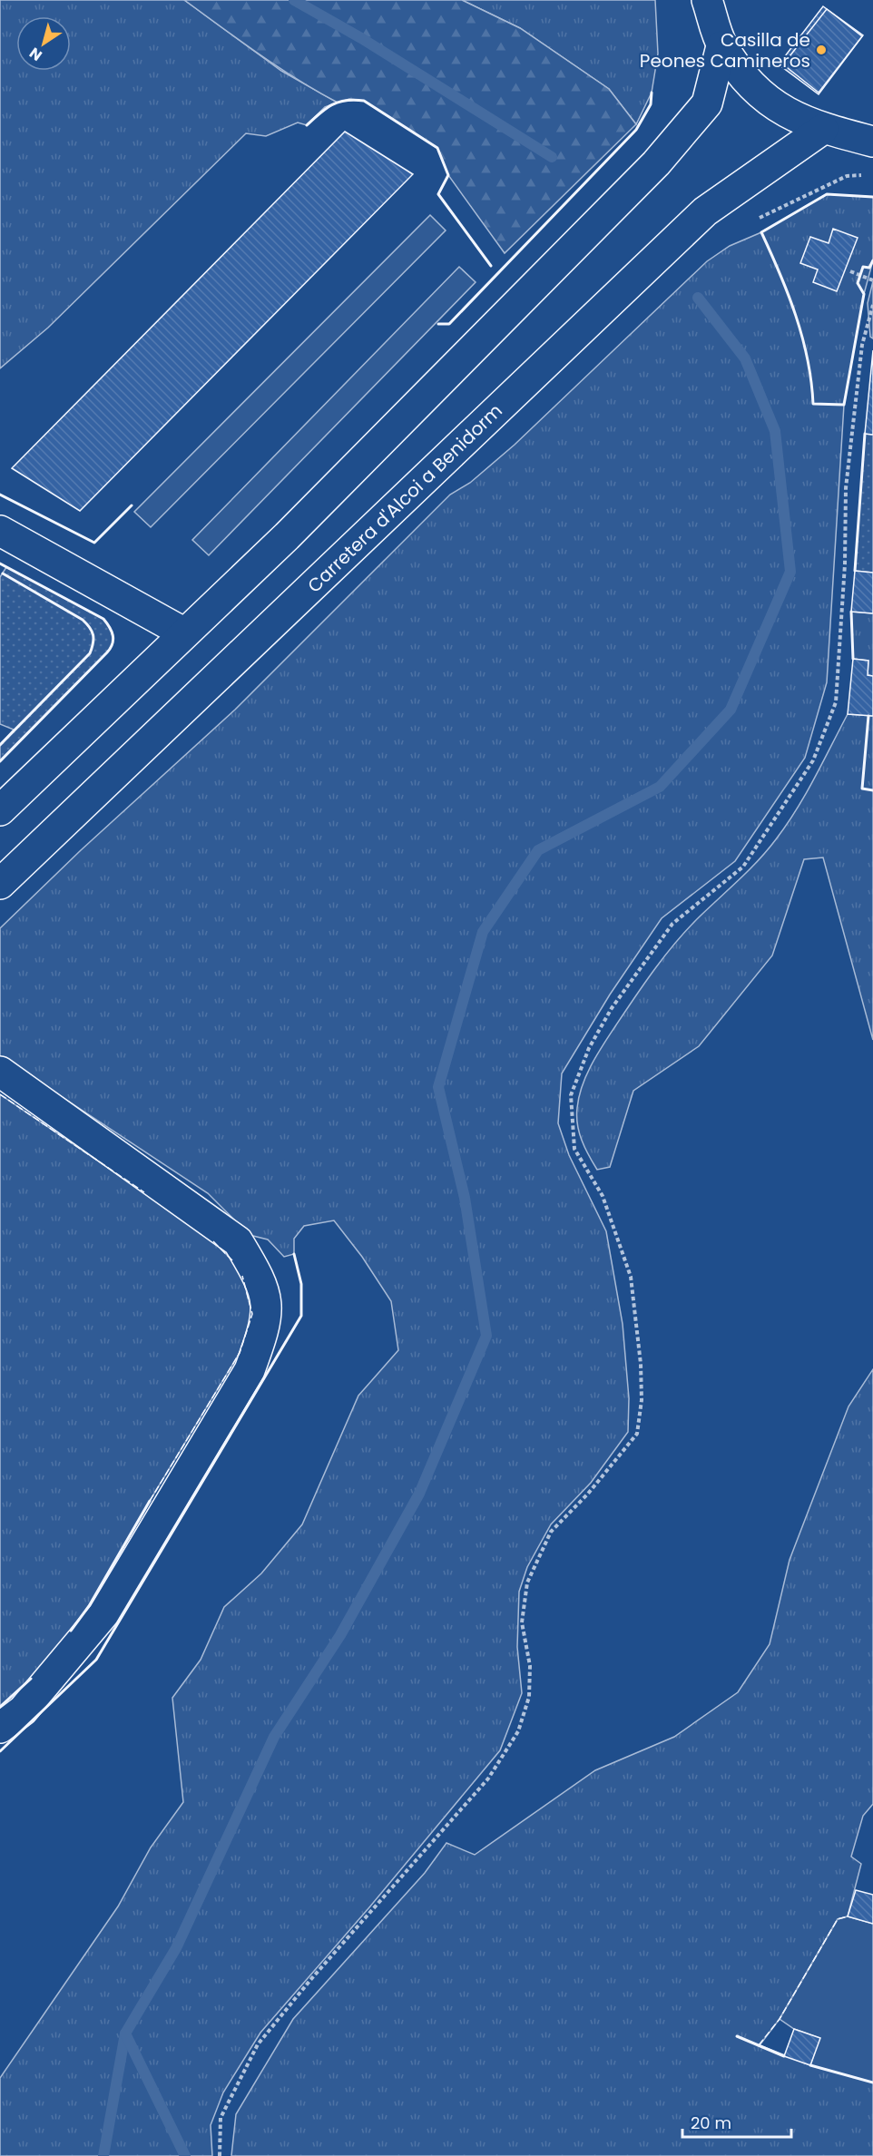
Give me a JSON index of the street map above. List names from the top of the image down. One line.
{"streets":{"main road":["Carretera d'Alcoi a Benidorm"]},"places":["Casilla de Peones Camineros"],"scale_bar":"20 m","north":"bottom left"}
